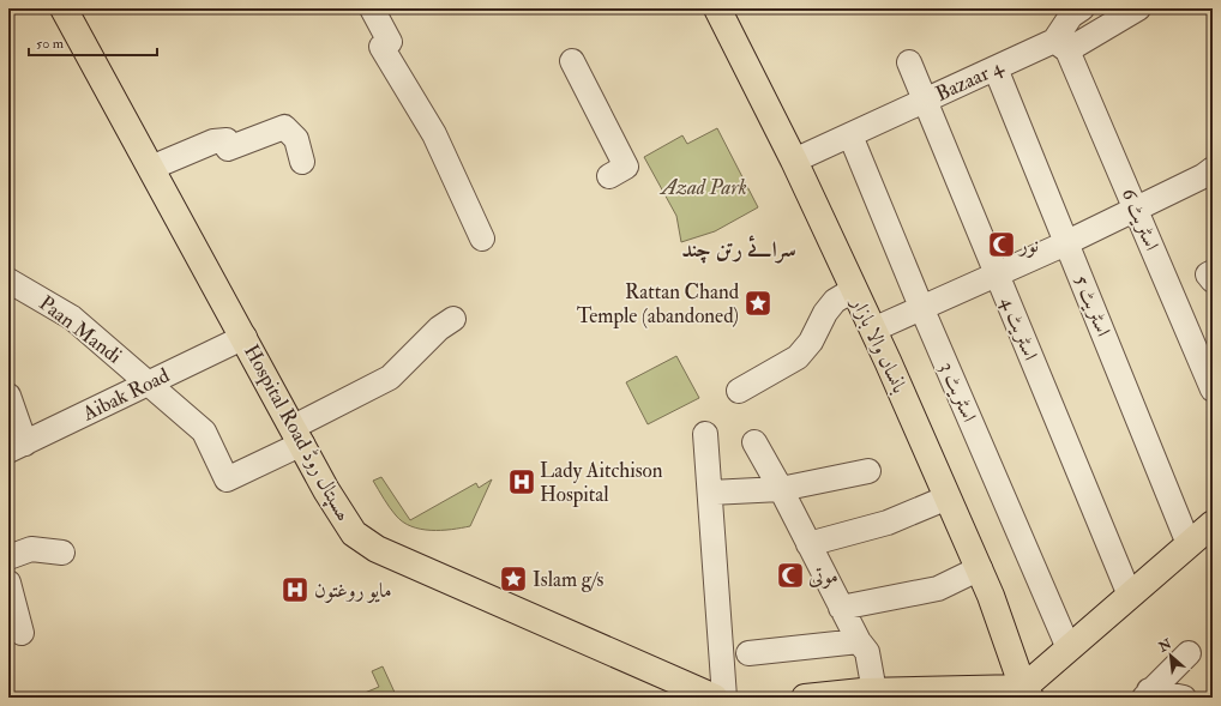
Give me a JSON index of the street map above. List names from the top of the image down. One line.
{"streets":{"main road":["بانساں والا بازار","Hospital Road ھسپتال روڈ"],"street":["Bazaar 4","اسٹریٹ 6","اسٹریٹ 5","اسٹریٹ 4","Paan Mandi","اسٹریٹ 3","Aibak Road"]},"crossings":[["Bazaar 4","اسٹریٹ 6"],["Bazaar 4","اسٹریٹ 5"],["Bazaar 4","اسٹریٹ 4"],["Bazaar 4","بانساں والا بازار"],["Bazaar 4","اسٹریٹ 3"],["Paan Mandi","Aibak Road"],["Paan Mandi","Hospital Road ھسپتال روڈ"],["Aibak Road","Hospital Road ھسپتال روڈ"]],"districts":["سرائے رتن چند"],"parks":["Azad Park"],"places":{"mosque":["نور","موتی"],"place":["Rattan Chand Temple (abandoned)","Islam g/s"],"hospital":["Lady Aitchison Hospital","مایو روغتون"]},"scale_bar":"50 m","north":"top left"}
